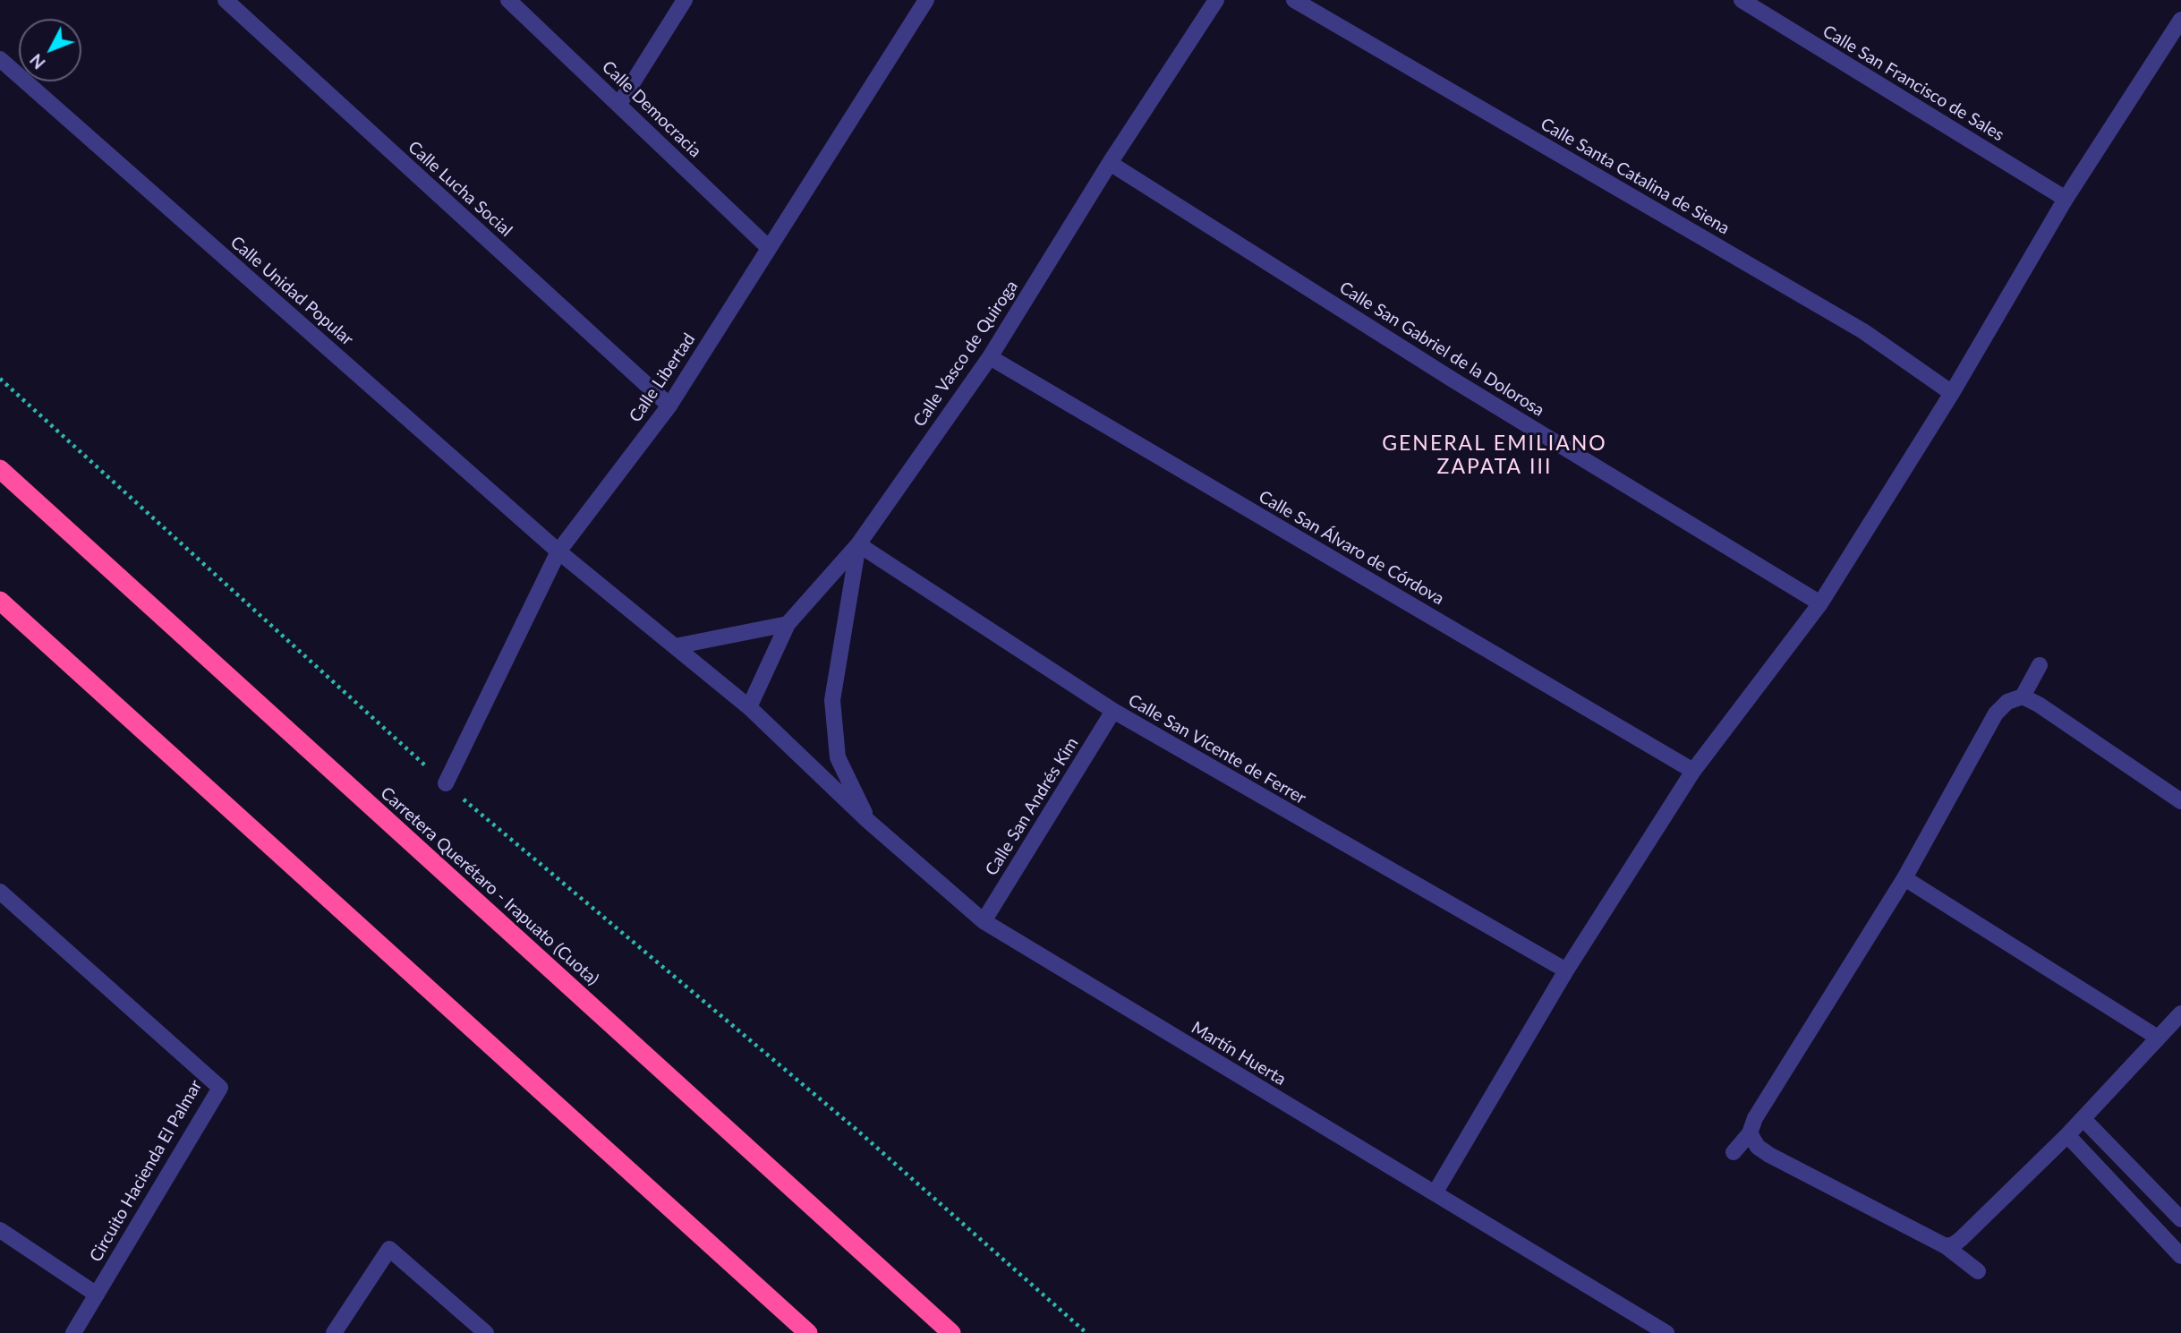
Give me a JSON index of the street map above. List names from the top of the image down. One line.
{"streets":{"highway":["Carretera Querétaro - Irapuato (Cuota)"],"street":["Calle San Francisco de Sales","Calle Democracia","Calle Santa Catalina de Siena","Calle Lucha Social","Calle Unidad Popular","Calle San Gabriel de la Dolorosa","Calle Vasco de Quiroga","Calle Libertad","Calle San Álvaro de Córdova","Calle San Vicente de Ferrer","Calle San Andrés Kim","Martín Huerta","Circuito Hacienda El Palmar"]},"crossings":[["Calle Democracia","Calle Libertad"],["Calle Lucha Social","Calle Libertad"],["Calle Unidad Popular","Calle Libertad"],["Calle Unidad Popular","Martín Huerta"],["Calle San Gabriel de la Dolorosa","Calle Vasco de Quiroga"],["Calle Vasco de Quiroga","Calle San Álvaro de Córdova"],["Calle Vasco de Quiroga","Calle San Vicente de Ferrer"],["Calle Vasco de Quiroga","Martín Huerta"],["Calle San Vicente de Ferrer","Calle San Andrés Kim"],["Calle San Andrés Kim","Martín Huerta"]],"districts":["GENERAL EMILIANO ZAPATA III"],"north":"bottom left"}
